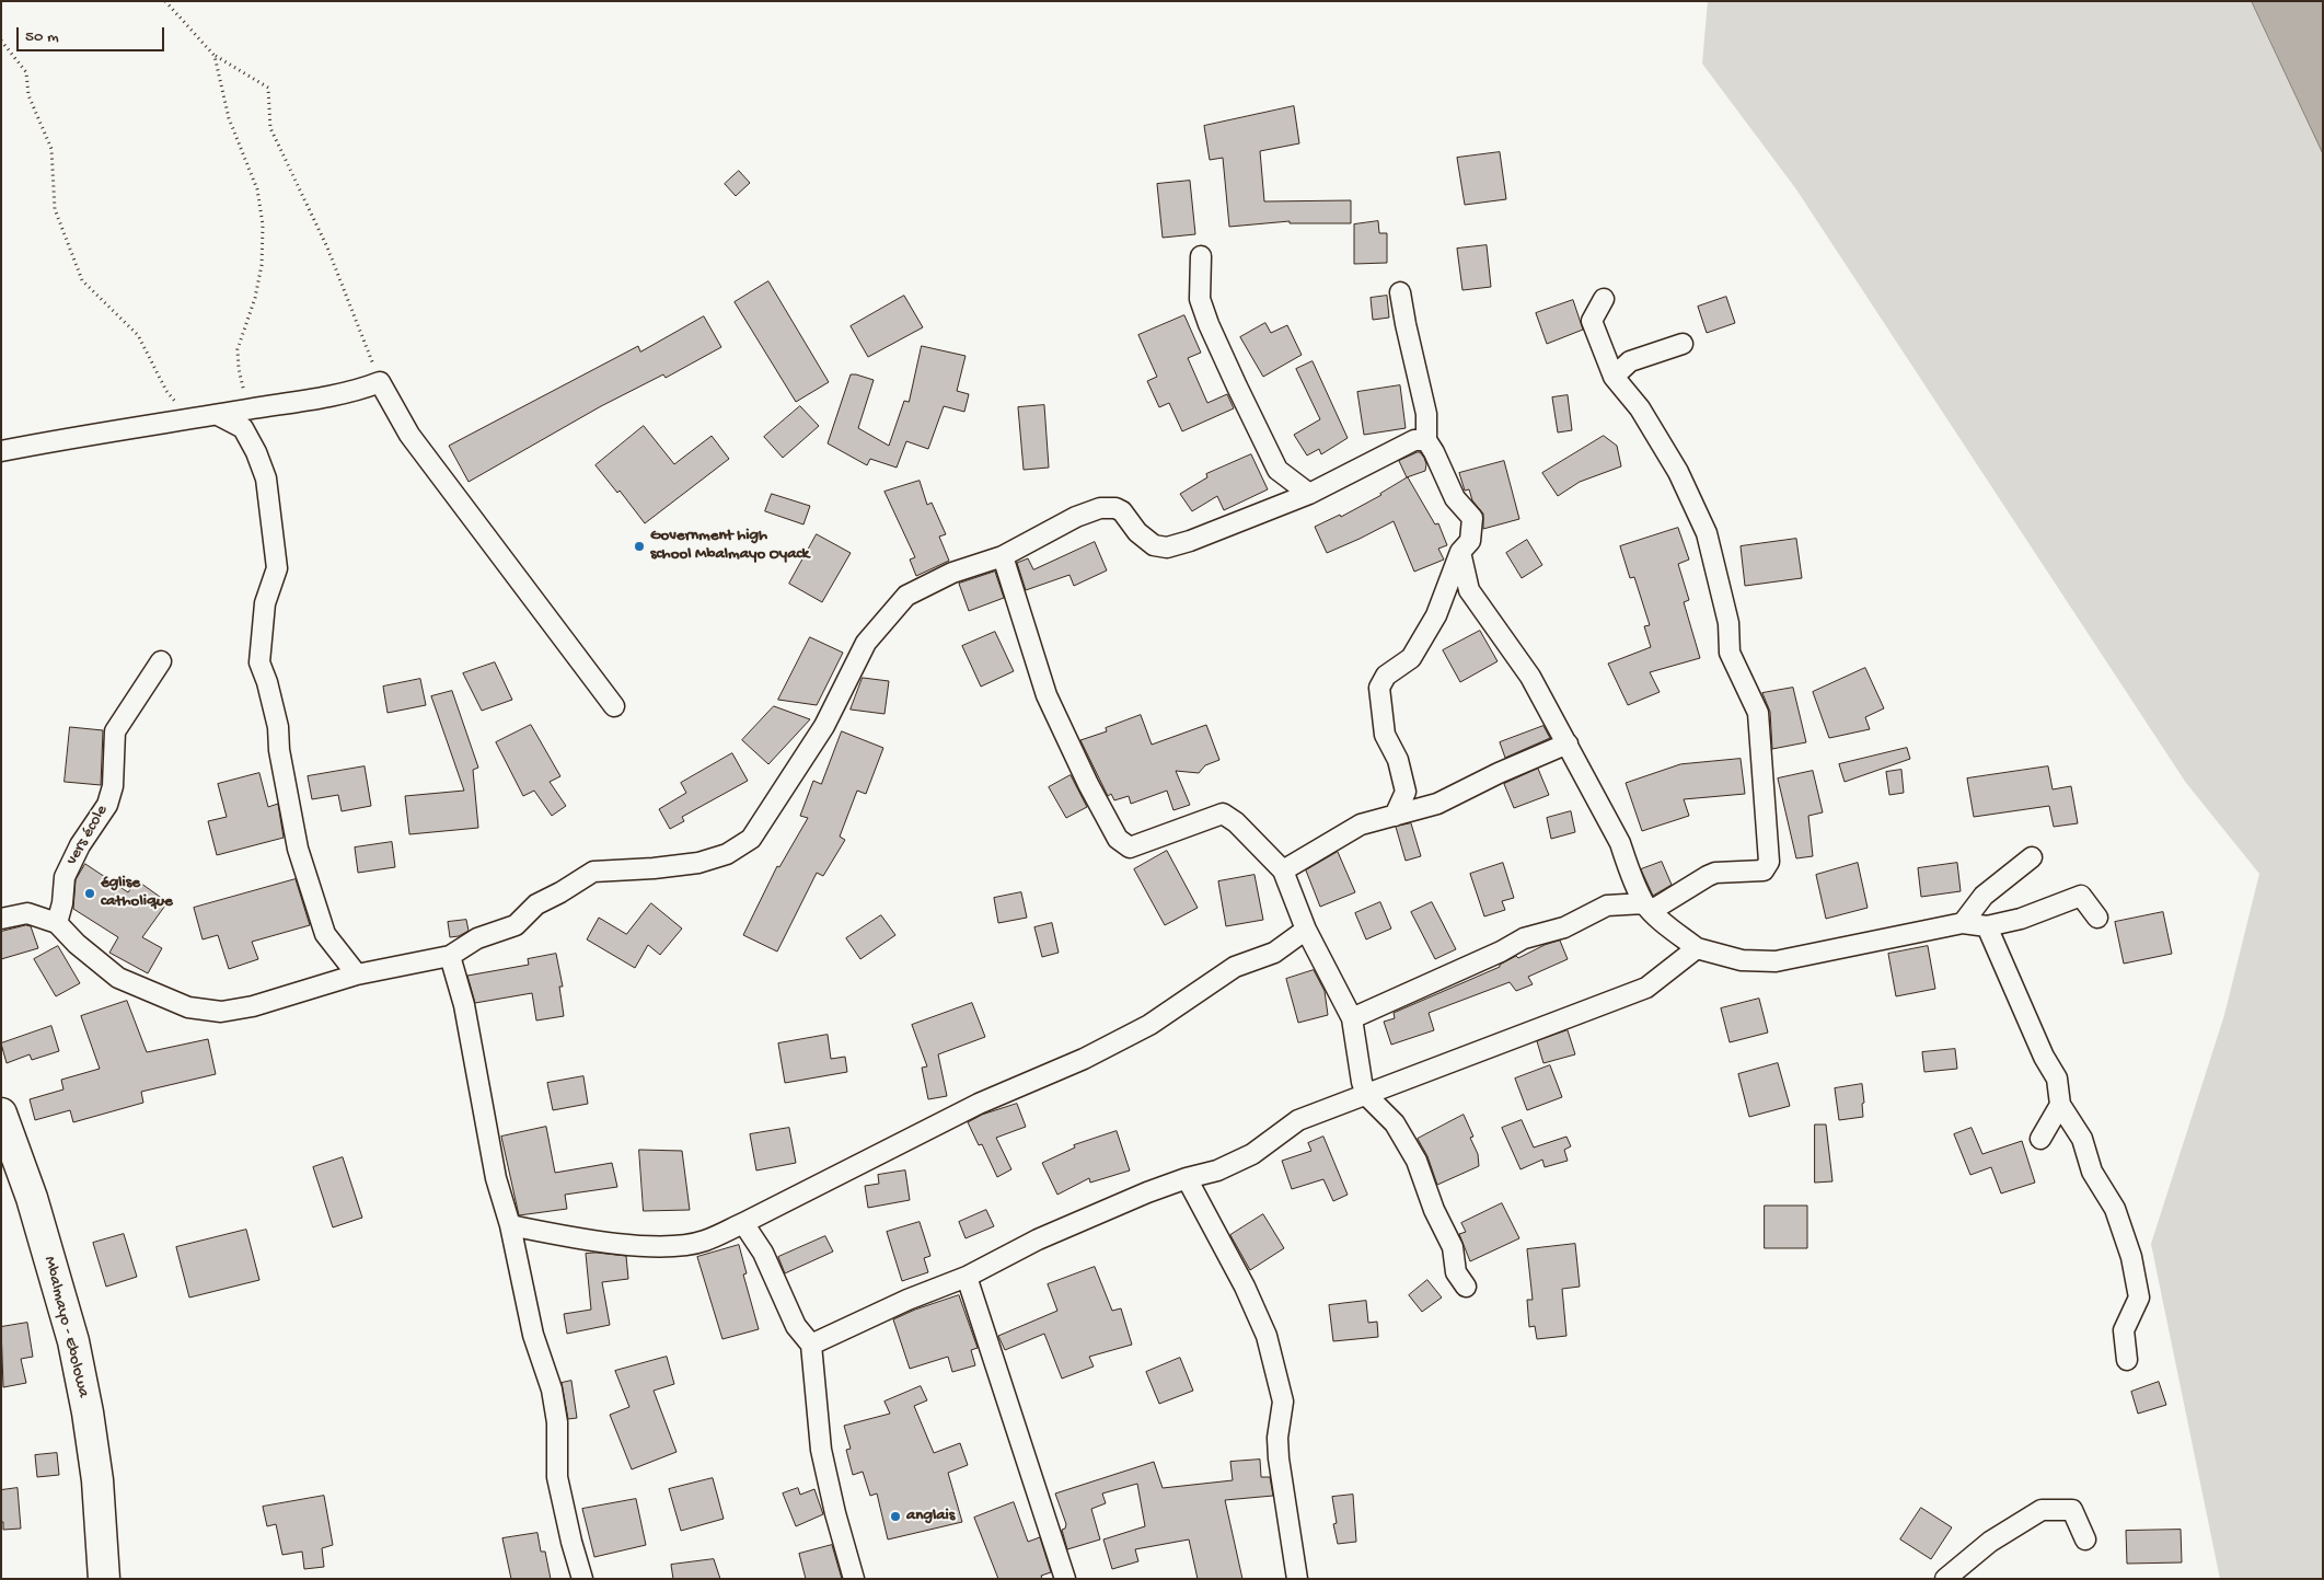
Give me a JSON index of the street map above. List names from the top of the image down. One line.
{"streets":{"highway":["Mbalmayo - Ebolowa"],"street":["vers école"]},"places":["Government high school Mbalmayo Oyack","église catholique","anglais"],"scale_bar":"50 m"}
